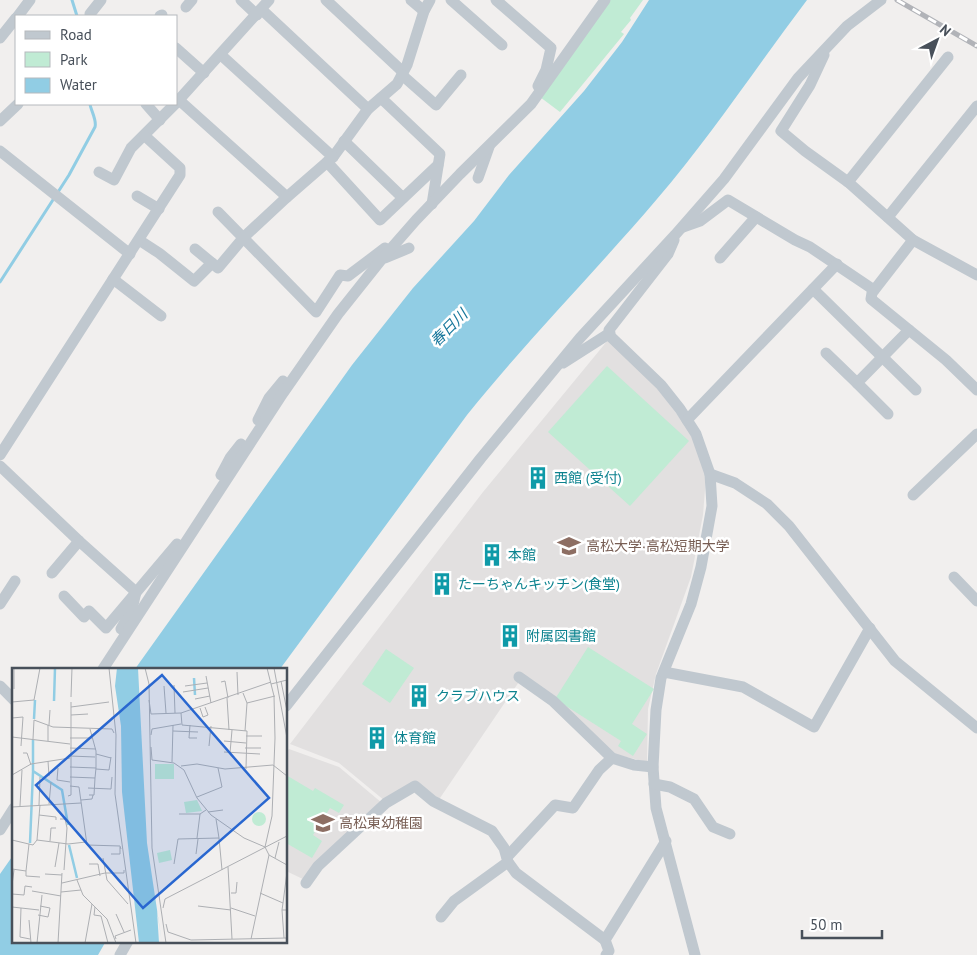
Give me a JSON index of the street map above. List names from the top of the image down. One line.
{"water":["春日川"],"places":{"building":["西館 (受付)","本館","たーちゃんキッチン(食堂)","附属図書館","クラブハウス","体育館"],"school or university":["高松大学·高松短期大学","高松東幼稚園"]},"legend":["Road","Park","Water"],"scale_bar":"50 m","north":"top right"}
